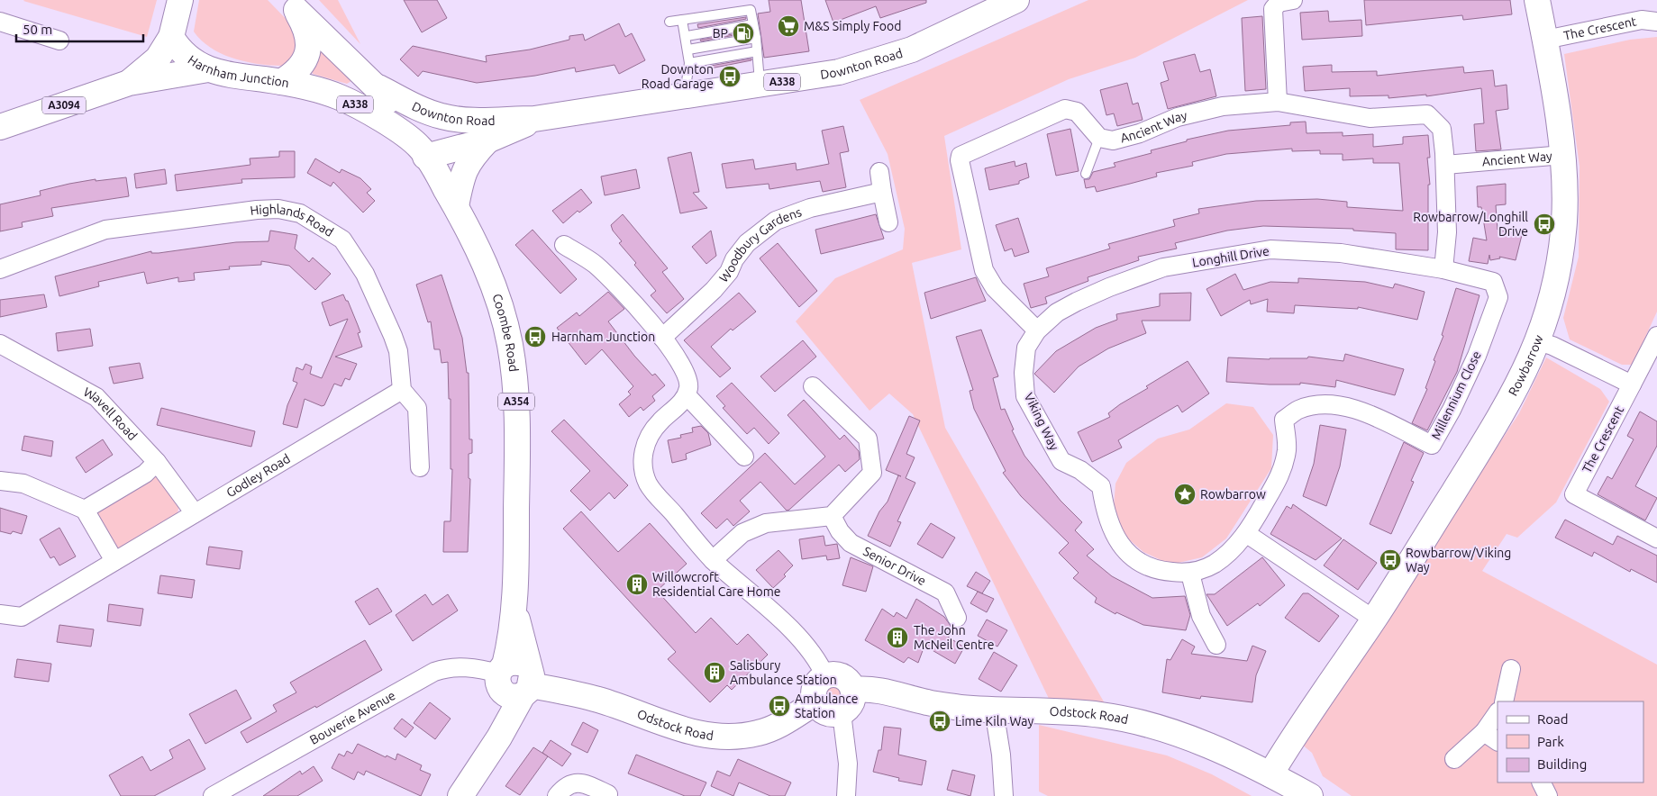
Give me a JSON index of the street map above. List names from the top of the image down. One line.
{"streets":{"main road":["Downton Road","Harnham Junction","A338","A3094","Coombe Road","Rowbarrow","A354","Odstock Road"],"street":["The Crescent","Ancient Way","Highlands Road","Woodbury Gardens","Longhill Drive","Millennium Close","Wavell Road","Viking Way","Godley Road","Senior Drive","Bouverie Avenue"]},"crossings":[["The Crescent","Rowbarrow"],["Downton Road","Harnham Junction"],["Downton Road","A338"],["Downton Road","Coombe Road"],["Harnham Junction","A338"],["Harnham Junction","A3094"],["A338","Coombe Road"],["Ancient Way","Longhill Drive"],["Ancient Way","Rowbarrow"],["Highlands Road","Godley Road"],["Longhill Drive","Millennium Close"],["Longhill Drive","Viking Way"],["Coombe Road","Odstock Road"],["Coombe Road","Bouverie Avenue"],["Rowbarrow","Odstock Road"],["Millennium Close","Viking Way"],["Wavell Road","Godley Road"],["Odstock Road","Bouverie Avenue"]],"places":{"supermarket":["M&S Simply Food"],"fuel station":["BP"],"bus stop":["Downton Road Garage","Rowbarrow/Longhill Drive","Harnham Junction","Rowbarrow/Viking Way","Ambulance Station","Lime Kiln Way"],"place":["Rowbarrow"],"building":["Willowcroft Residential Care Home","The John McNeil Centre","Salisbury Ambulance Station"]},"legend":["Road","Park","Building"],"scale_bar":"50 m"}
